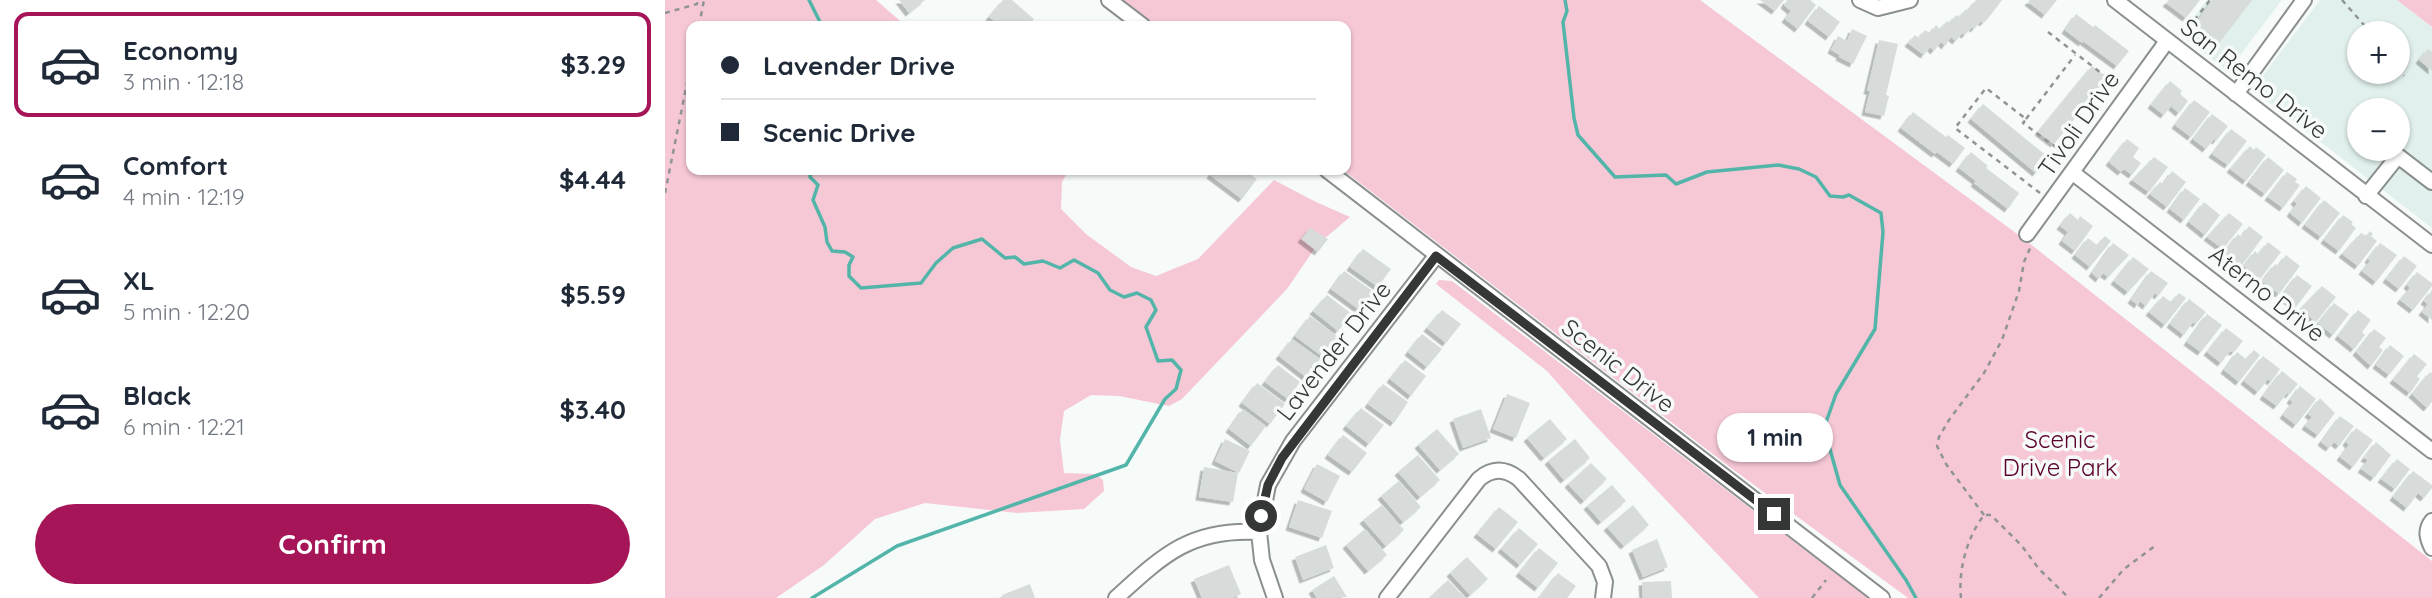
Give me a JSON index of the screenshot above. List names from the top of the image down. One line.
{"streets":{"street":["San Remo Drive","Tivoli Drive","Aterno Drive","Lavender Drive","Scenic Drive"]},"crossings":[["San Remo Drive","Tivoli Drive"],["Tivoli Drive","Aterno Drive"],["Lavender Drive","Scenic Drive"]],"parks":["Scenic Drive Park"],"page":{"list":[{"name":"Economy","note":"3 min · 12:18","value":"$3.29"},{"name":"Comfort","note":"4 min · 12:19","value":"$4.44"},{"name":"XL","note":"5 min · 12:20","value":"$5.59"},{"name":"Black","note":"6 min · 12:21","value":"$3.40"}],"map_buttons":["+","−"],"banner":["Lavender Drive","Scenic Drive"],"bubble":"1 min","buttons":"Confirm"}}
